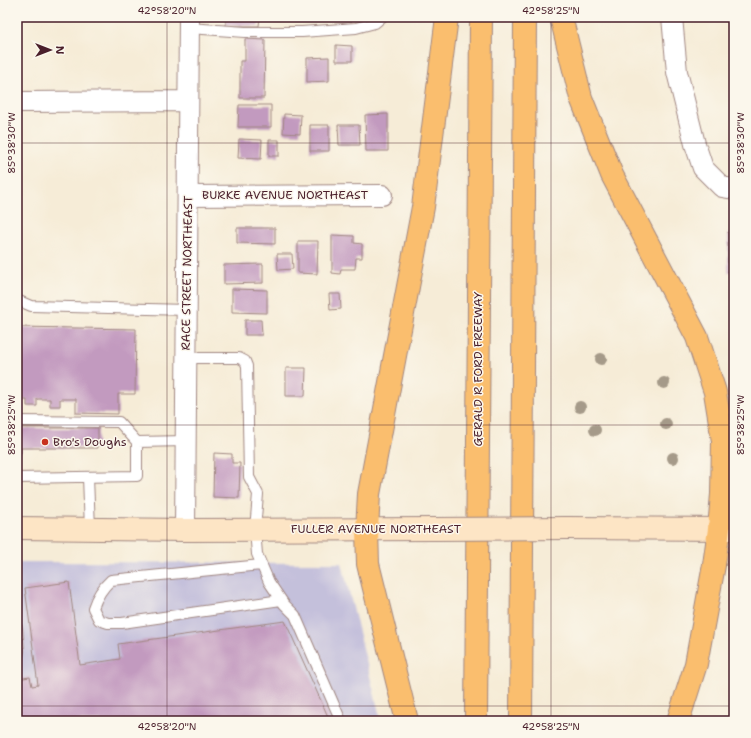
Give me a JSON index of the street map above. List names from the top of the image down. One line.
{"streets":{"highway":["GERALD R FORD FREEWAY"],"main road":["FULLER AVENUE NORTHEAST"],"street":["BURKE AVENUE NORTHEAST","RACE STREET NORTHEAST"]},"crossings":[["BURKE AVENUE NORTHEAST","RACE STREET NORTHEAST"],["RACE STREET NORTHEAST","FULLER AVENUE NORTHEAST"]],"places":["Bro's Doughs"],"north":"right","coordinates":["42°58'20\"N","42°58'25\"N","85°38'30\"W","85°38'25\"W"]}
